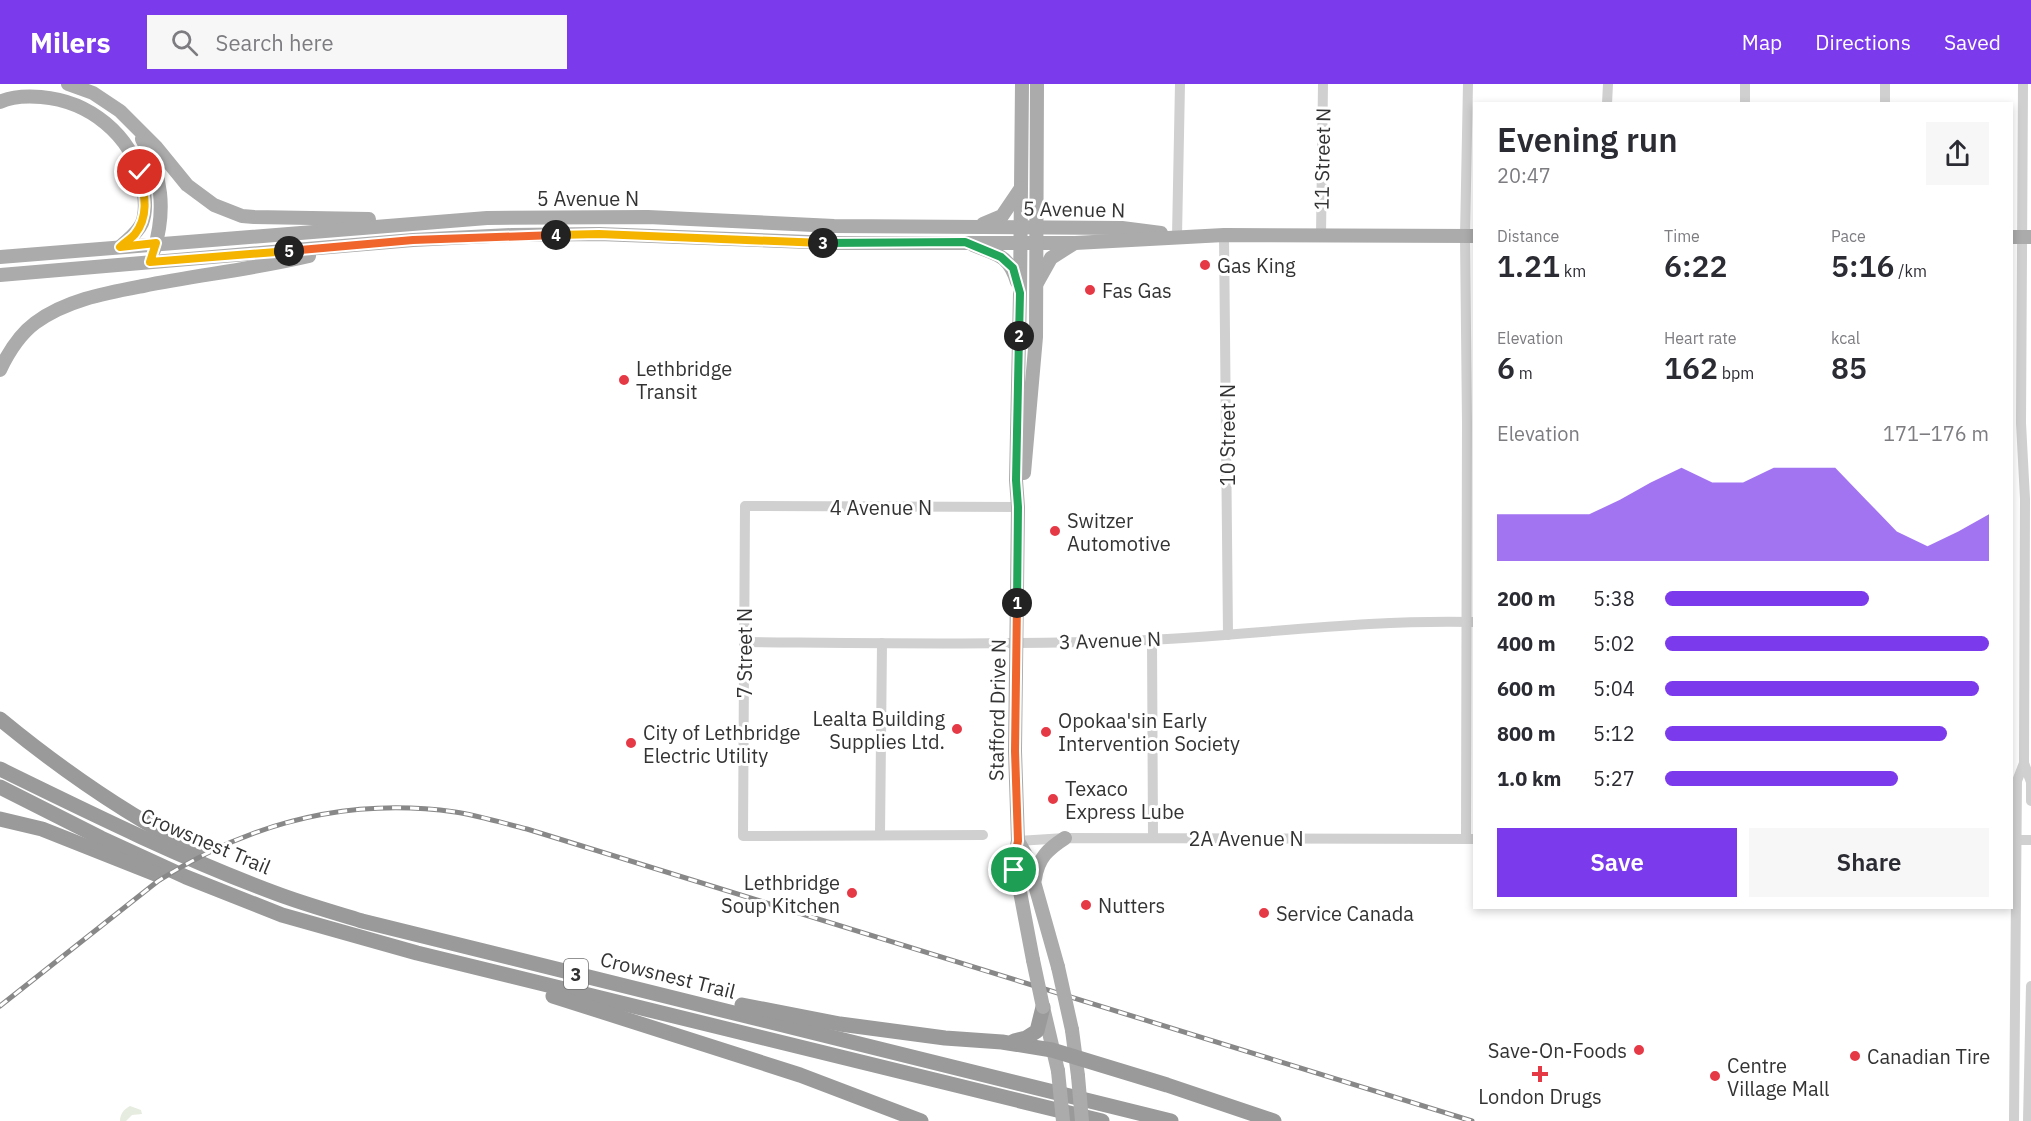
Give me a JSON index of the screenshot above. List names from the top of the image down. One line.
{"streets":{"highway":["Crowsnest Trail","3"],"main road":["5 Avenue N","Stafford Drive N"],"street":["11 Street N","10 Street N","4 Avenue N","3 Avenue N","7 Street N","2A Avenue N"]},"crossings":[["11 Street N","5 Avenue N"],["5 Avenue N","10 Street N"],["5 Avenue N","Stafford Drive N"],["10 Street N","3 Avenue N"],["4 Avenue N","7 Street N"],["4 Avenue N","Stafford Drive N"],["3 Avenue N","7 Street N"],["3 Avenue N","Stafford Drive N"],["Stafford Drive N","2A Avenue N"]],"places":{"other":["Gas King","Fas Gas","Lethbridge Transit","Switzer Automotive","Lealta Building Supplies Ltd.","Opokaa'sin Early Intervention Society","City of Lethbridge Electric Utility","Texaco Express Lube","Lethbridge Soup Kitchen","Nutters","Service Canada","Save-On-Foods","Canadian Tire","Centre Village Mall"],"health":["London Drugs"]},"page":{"header":"Milers","search":"Search here","nav":["Map","Directions","Saved"],"heading":["Evening run","20:47"],"stats":[["Distance","1.21 km"],["Time","6:22"],["Pace","5:16 /km"],["Elevation","6 m"],["Heart rate","162 bpm"],["kcal","85"]],"pins":["4","3","5","2","1"],"chart":["Elevation","171–176 m"],"list":[{"name":"200 m","note":"5:38"},{"name":"400 m","note":"5:02"},{"name":"600 m","note":"5:04"},{"name":"800 m","note":"5:12"},{"name":"1.0 km","note":"5:27"}],"buttons":["Save","Share"]}}
